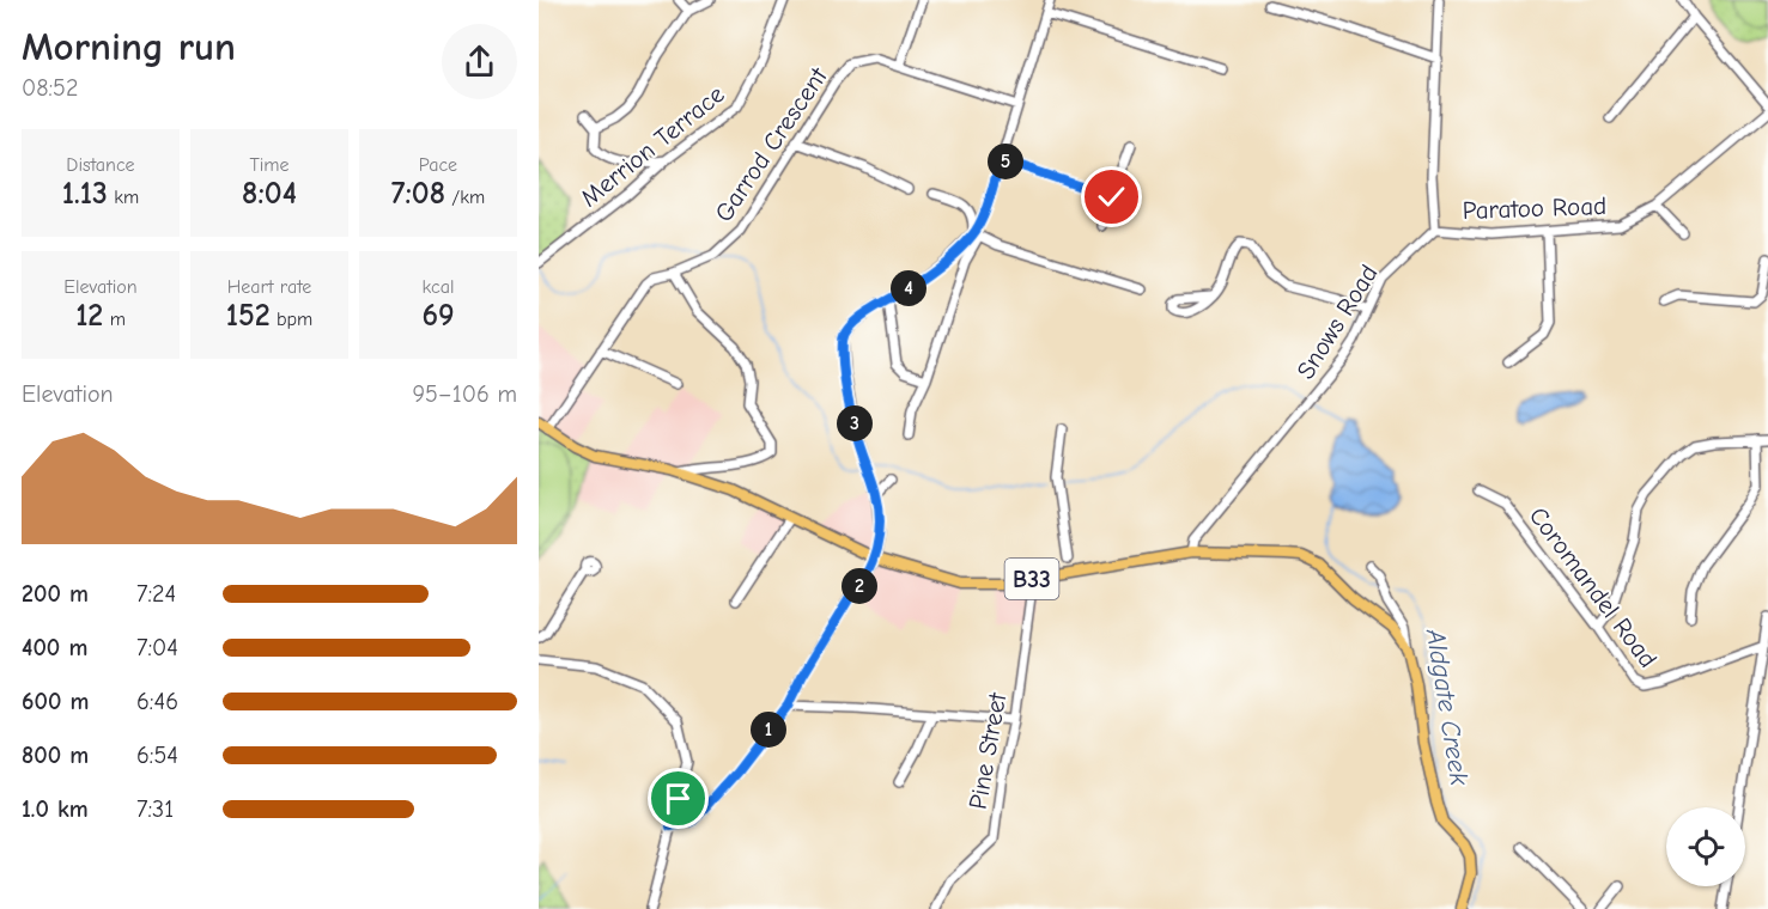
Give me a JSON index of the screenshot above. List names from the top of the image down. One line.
{"streets":{"main road":["B33"],"street":["Garrod Crescent","Merrion Terrace","Paratoo Road","Snows Road","Coromandel Road","Pine Street"]},"crossings":[["Garrod Crescent","B33"],["Paratoo Road","Snows Road"],["Snows Road","B33"],["B33","Pine Street"]],"water":["Aldgate Creek"],"page":{"heading":["Morning run","08:52"],"stats":[["Distance","1.13 km"],["Time","8:04"],["Pace","7:08 /km"],["Elevation","12 m"],["Heart rate","152 bpm"],["kcal","69"]],"pins":["5","4","3","2","1"],"chart":["Elevation","95–106 m"],"list":[{"name":"200 m","note":"7:24"},{"name":"400 m","note":"7:04"},{"name":"600 m","note":"6:46"},{"name":"800 m","note":"6:54"},{"name":"1.0 km","note":"7:31"}]}}
